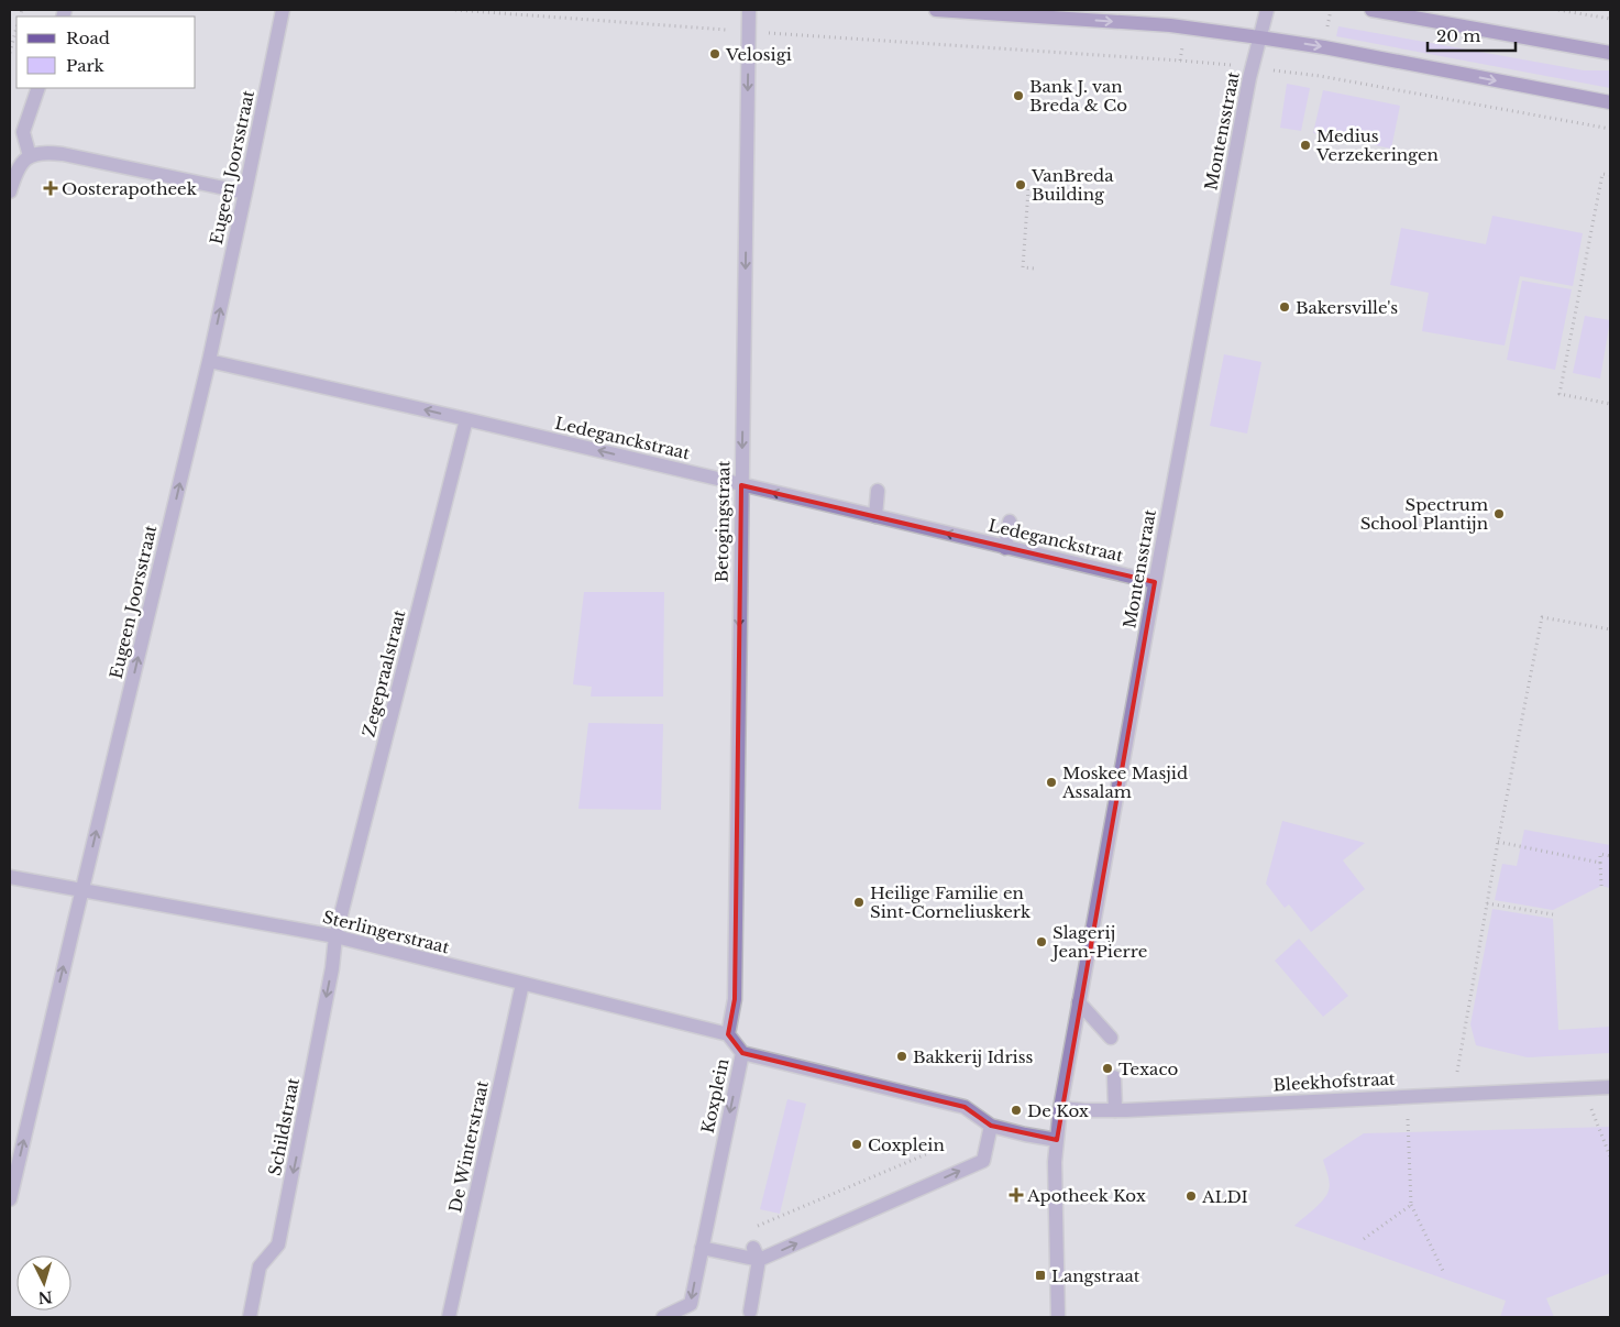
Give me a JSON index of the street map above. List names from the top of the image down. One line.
{"streets":{"street":["Montensstraat","Eugeen Joorsstraat","Ledeganckstraat","Betogingstraat","Zegepraalstraat","Sterlingerstraat","Bleekhofstraat","Koxplein","Schildstraat","De Winterstraat"]},"crossings":[["Montensstraat","Ledeganckstraat"],["Montensstraat","Bleekhofstraat"],["Montensstraat","Koxplein"],["Eugeen Joorsstraat","Ledeganckstraat"],["Eugeen Joorsstraat","Sterlingerstraat"],["Ledeganckstraat","Betogingstraat"],["Ledeganckstraat","Zegepraalstraat"],["Betogingstraat","Sterlingerstraat"],["Zegepraalstraat","Sterlingerstraat"],["Zegepraalstraat","Schildstraat"],["Sterlingerstraat","Schildstraat"],["Sterlingerstraat","De Winterstraat"]],"one_way":["Eugeen Joorsstraat","Ledeganckstraat","Betogingstraat","Koxplein","Schildstraat"],"places":{"other":["Velosigi","Bank J. van Breda & Co","Medius Verzekeringen","VanBreda Building","Bakersville's","Spectrum School Plantijn","Moskee Masjid Assalam","Heilige Familie en Sint-Corneliuskerk","Slagerij Jean-Pierre","Bakkerij Idriss","Texaco","De Kox","Coxplein","ALDI"],"health":["Oosterapotheek","Apotheek Kox"],"transit":["Langstraat"]},"legend":["Road","Park"],"scale_bar":"20 m","north":"bottom"}
